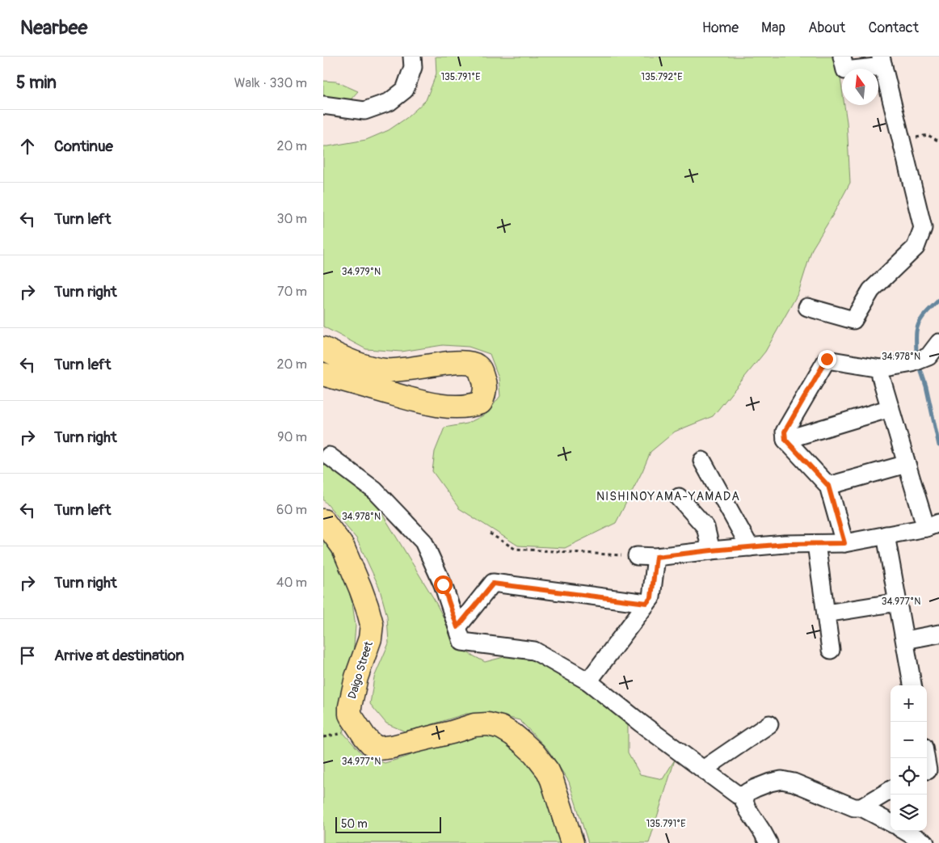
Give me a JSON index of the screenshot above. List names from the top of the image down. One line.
{"streets":{"main road":["Daigo Street"]},"districts":["NISHINOYAMA-YAMADA"],"scale_bar":"50 m","north":"top","page":{"header":"Nearbee","nav":["Home","Map","About","Contact"],"heading":["5 min","Walk · 330 m"],"list":[["Continue","20 m"],["Turn left","30 m"],["Turn right","70 m"],["Turn left","20 m"],["Turn right","90 m"],["Turn left","60 m"],["Turn right","40 m"],"Arrive at destination"],"map_buttons":["+","−"],"scale":"50 m"},"coordinates":["135.791°E","135.792°E","34.979°N","34.978°N","34.977°N"]}
